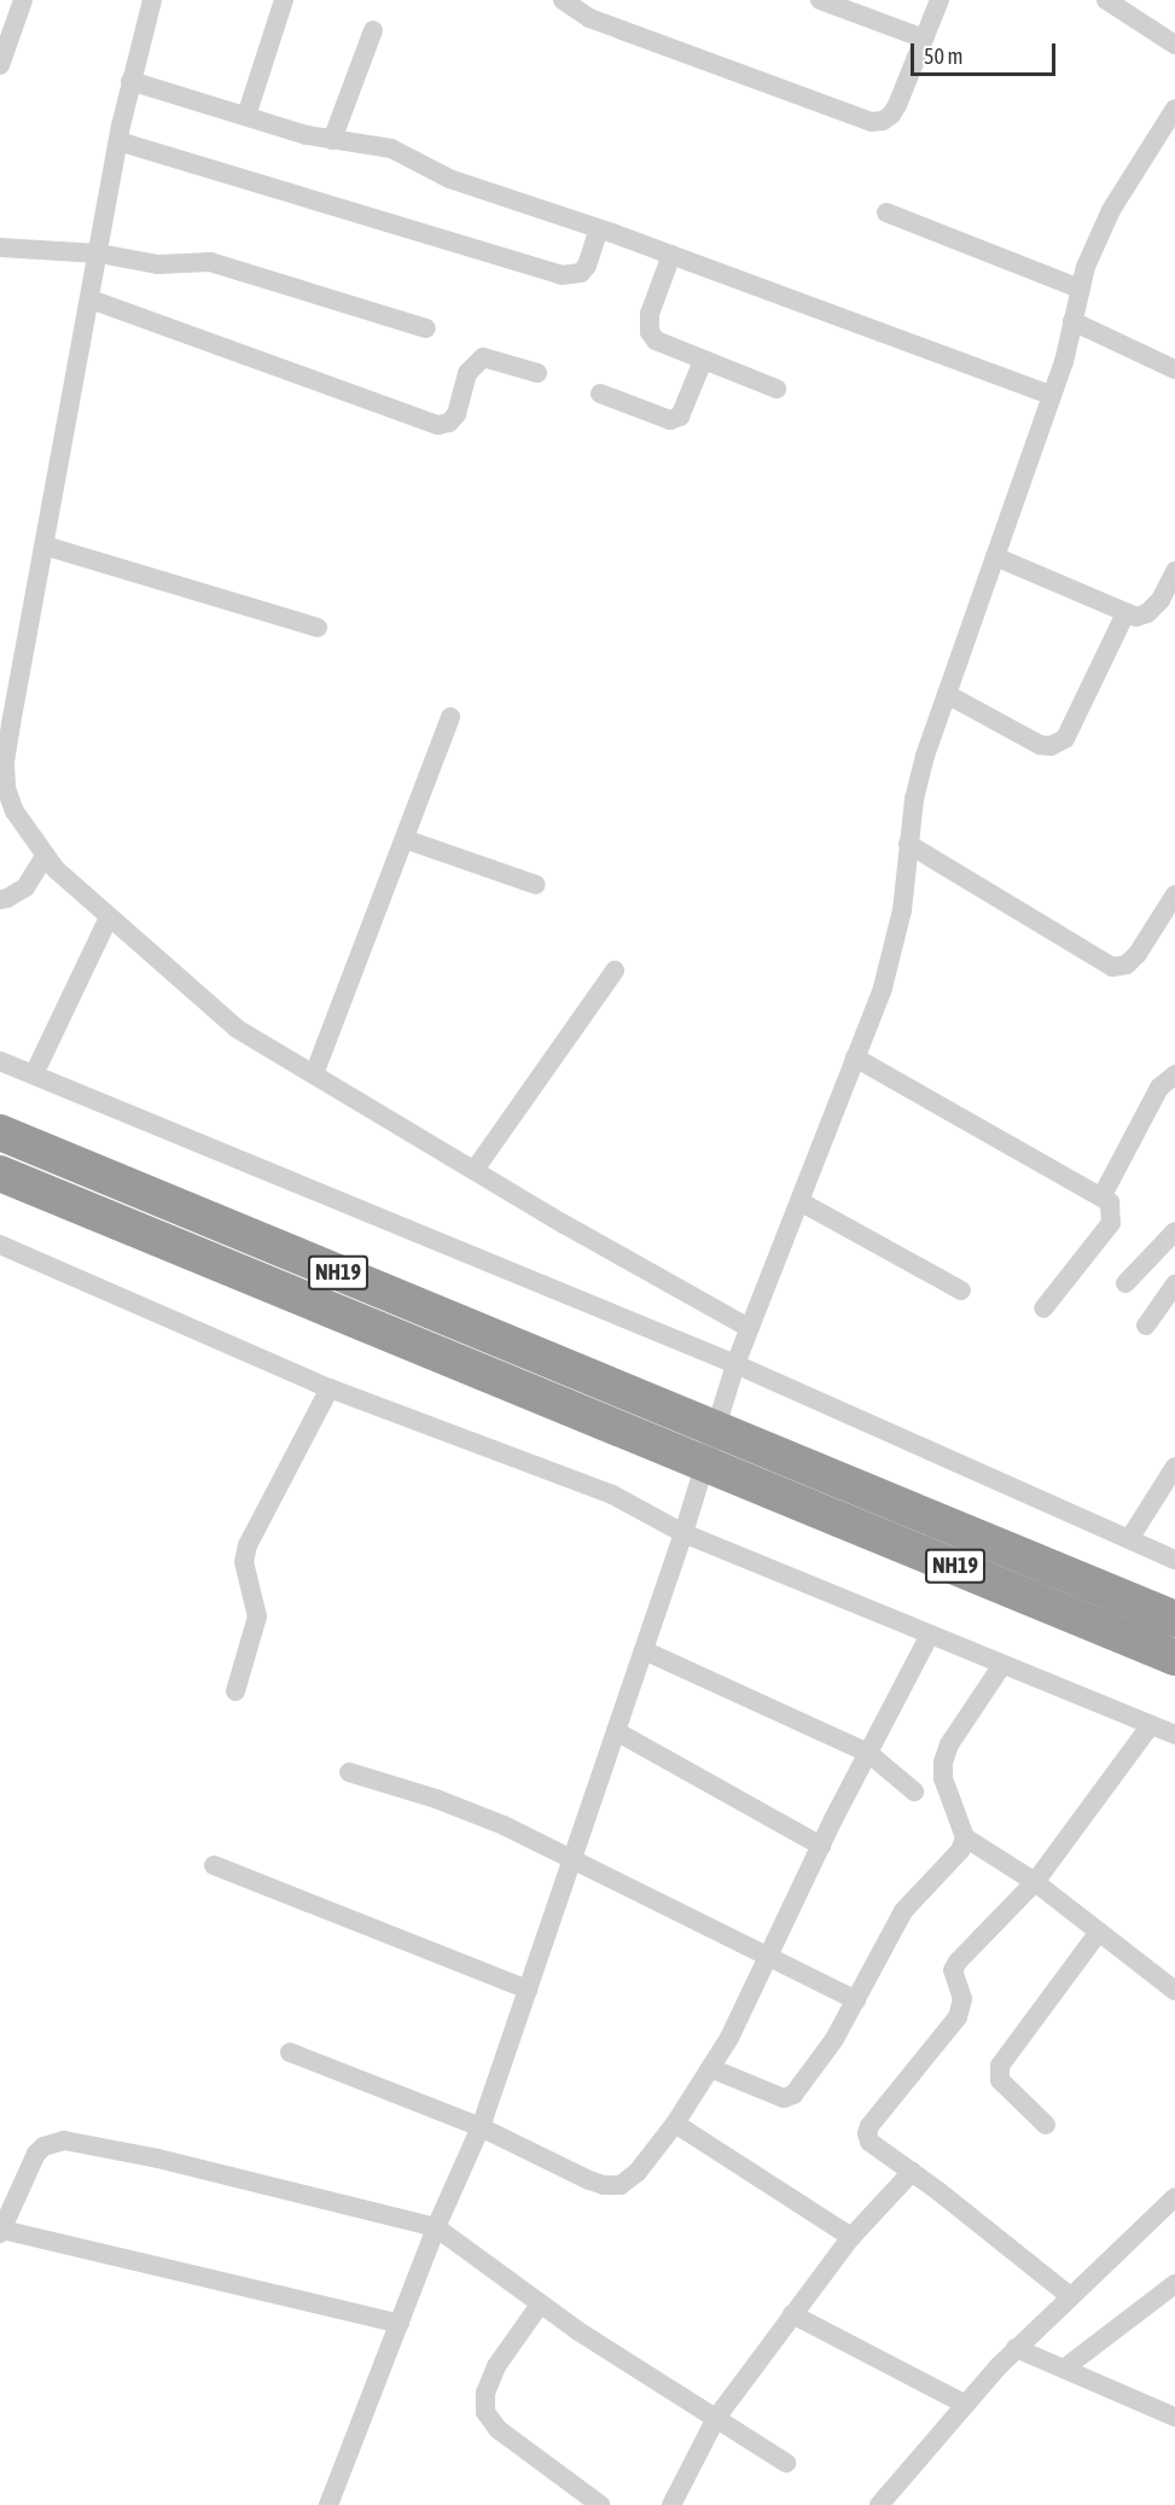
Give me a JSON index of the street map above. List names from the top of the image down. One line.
{"streets":{"highway":["NH19"]},"scale_bar":"50 m"}
